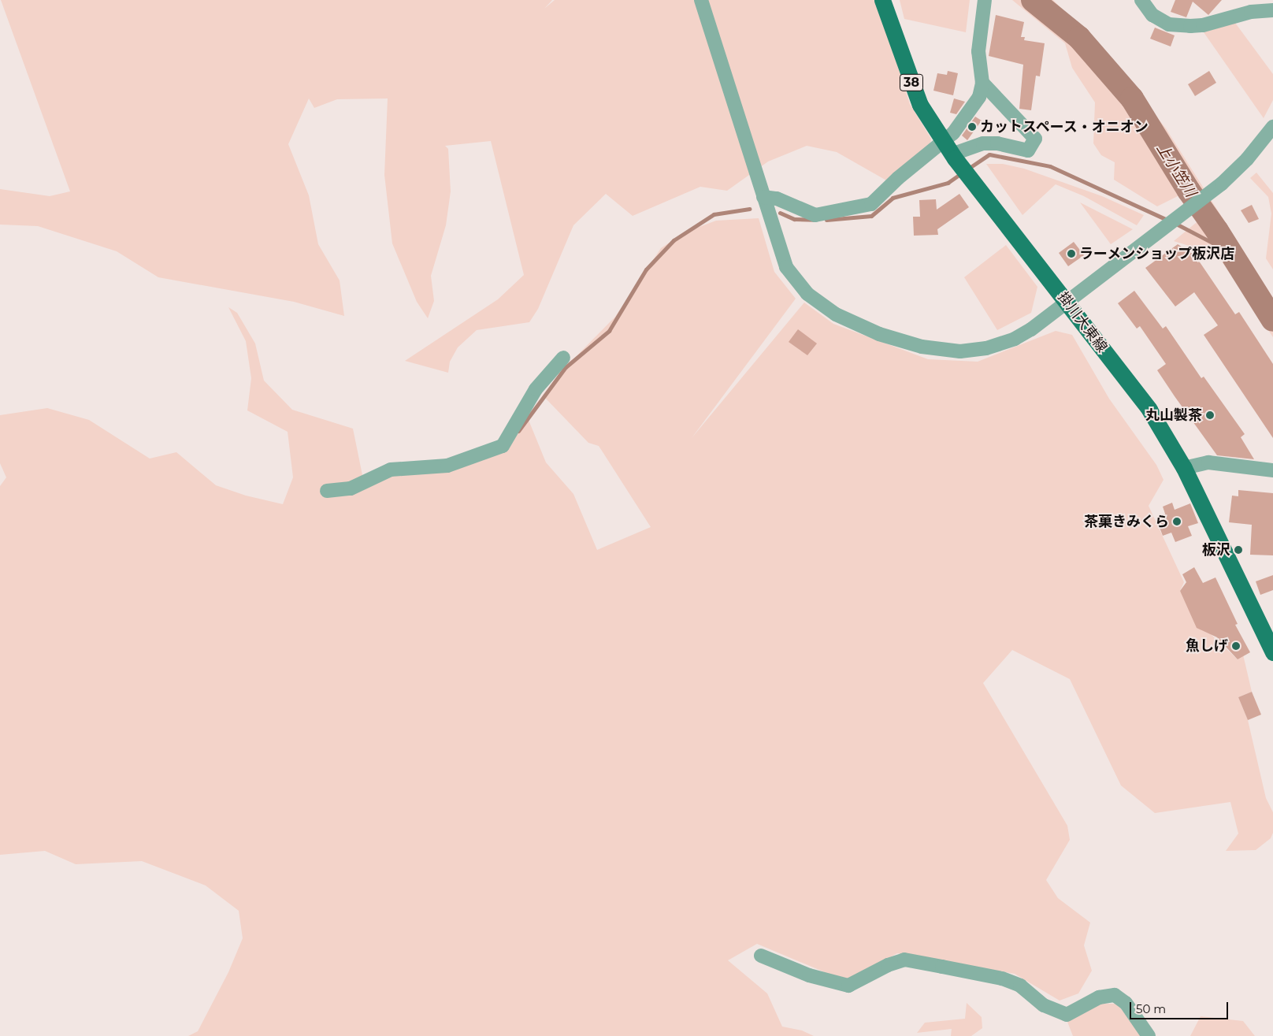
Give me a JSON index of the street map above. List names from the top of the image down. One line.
{"streets":{"main road":["38","掛川大東線"]},"water":["上小笠川"],"places":["カットスペース・オニオン","ラーメンショップ板沢店","丸山製茶","茶菓きみくら","板沢","魚しげ"],"scale_bar":"50 m"}
